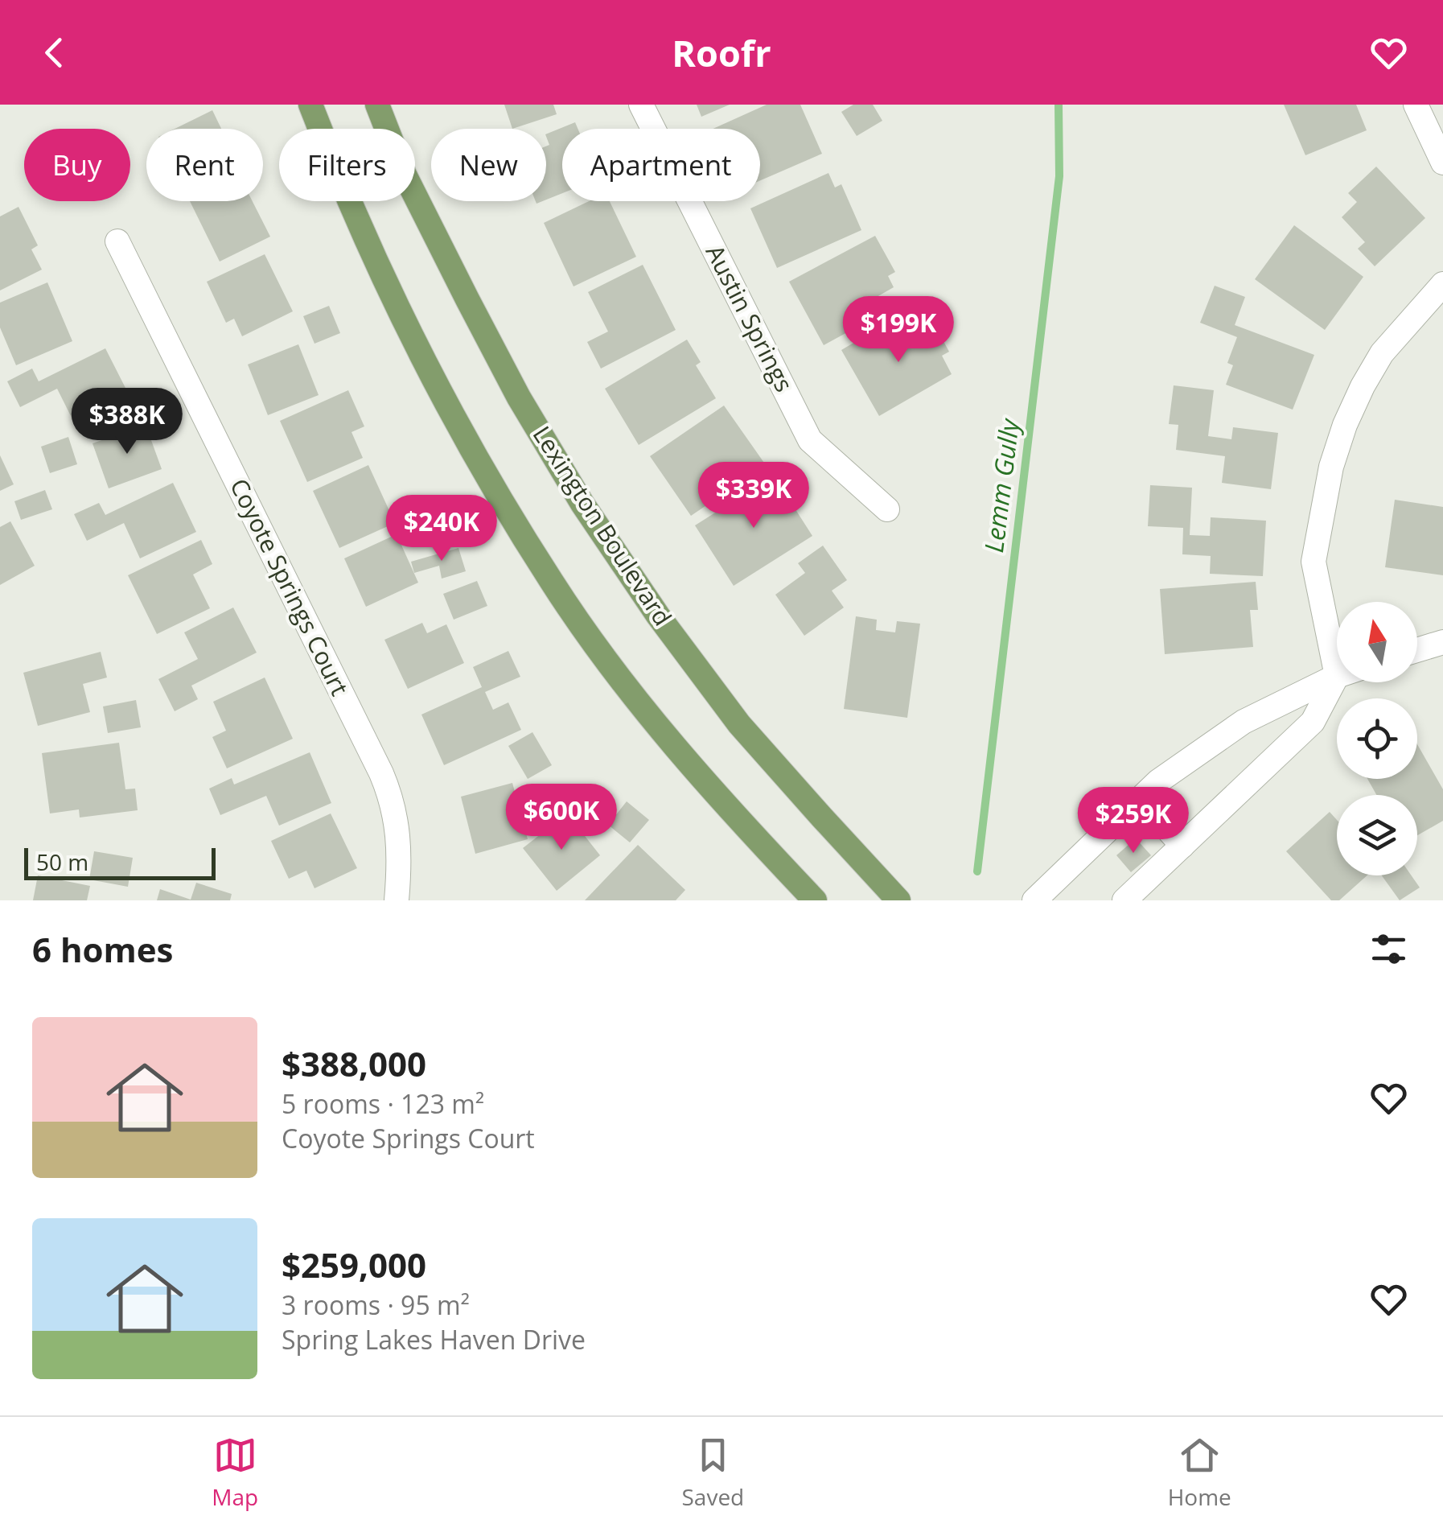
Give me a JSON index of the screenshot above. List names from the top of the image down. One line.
{"streets":{"main road":["Lexington Boulevard"],"street":["Austin Springs","Coyote Springs Court"]},"water":["Lemm Gully"],"scale_bar":"50 m","north":"top","page":{"header":"Roofr","chip":["Buy","Rent","Filters","New","Apartment"],"price":["$199K","$388K","$339K","$240K","$600K","$259K"],"scale":"50 m","heading":"6 homes","list":[{"name":"$388,000","note":"5 rooms · 123 m² · Coyote Springs Court"},{"name":"$259,000","note":"3 rooms · 95 m² · Spring Lakes Haven Drive"}],"tabs":["Map","Saved","Home"]}}
